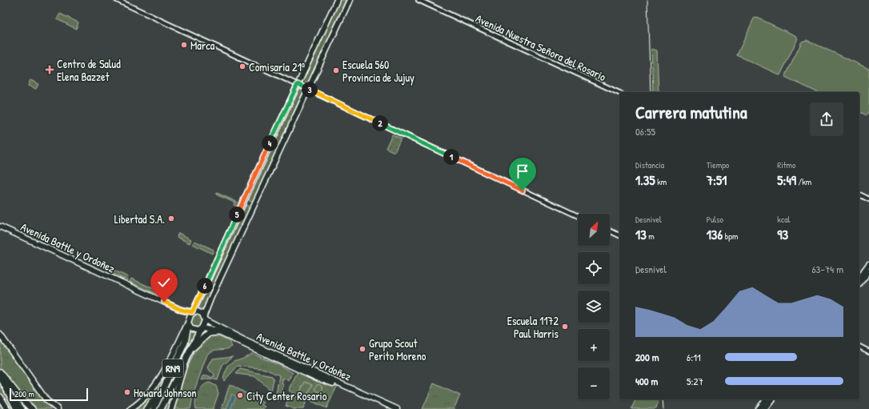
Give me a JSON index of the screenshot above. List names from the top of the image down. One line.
{"streets":{"highway":["RN9"],"main road":["Avenida Battle y Ordoñez"],"street":["Avenida Nuestra Señora del Rosario"]},"crossings":[["Avenida Battle y Ordoñez","RN9"]],"places":{"other":["Marca","Comisaría 21ª","Escuela 560 Provincia de Jujuy","Libertad S.A.","Escuela 1172 Paul Harris","Grupo Scout Perito Moreno","Howard Johnson","City Center Rosario"],"health":["Centro de Salud Elena Bazzet"]},"scale_bar":"200 m","north":"top right","page":{"pins":["3","2","4","1","5","6"],"heading":["Carrera matutina","06:55"],"stats":[["Distancia","1.35 km"],["Tiempo","7:51"],["Ritmo","5:49 /km"],["Desnivel","13 m"],["Pulso","136 bpm"],["kcal","93"]],"map_buttons":["+","−"],"chart":["Desnivel","63–74 m"],"list":[{"name":"200 m","note":"6:11"},{"name":"400 m","note":"5:27"}],"scale":"200 m"}}
